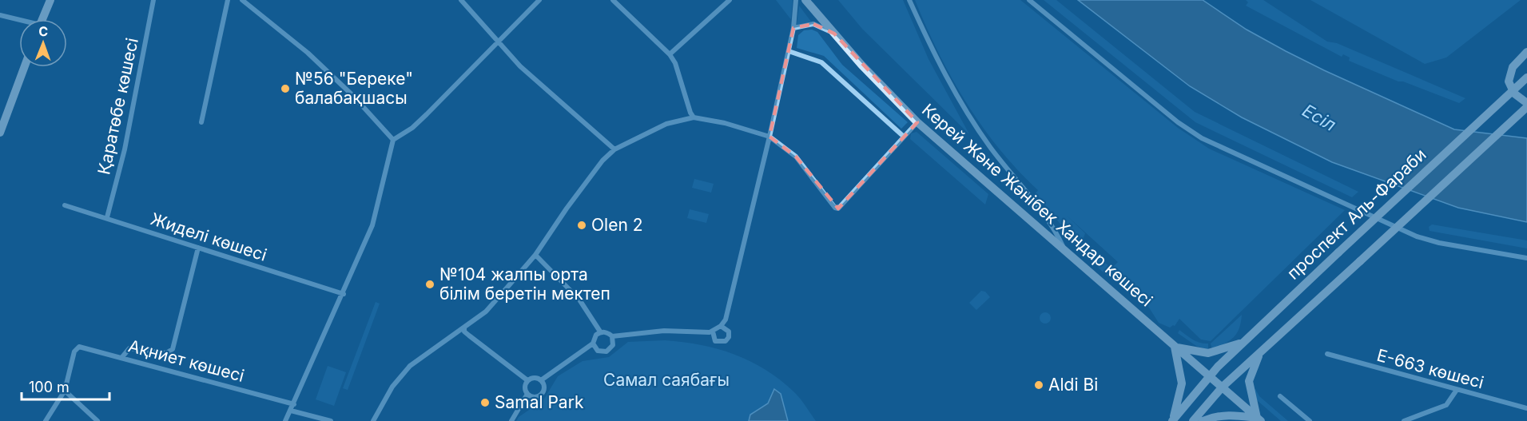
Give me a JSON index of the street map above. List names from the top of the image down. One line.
{"streets":{"main road":["Керей Және Жәнібек Хандар көшесі","проспект Аль-Фараби"],"street":["Қаратөбе көшесі","Жиделі көшесі","Ақниет көшесі","Е-663 көшесі"]},"crossings":[["Қаратөбе көшесі","Жиделі көшесі"],["Керей Және Жәнібек Хандар көшесі","проспект Аль-Фараби"]],"water":["Есіл"],"parks":["Самал саябағы"],"places":["№56 \"Береке\" балабақшасы","Olen 2","№104 жалпы орта білім беретін мектеп","Aldi Bi","Samal Park"],"scale_bar":"100 m","north":"top"}
